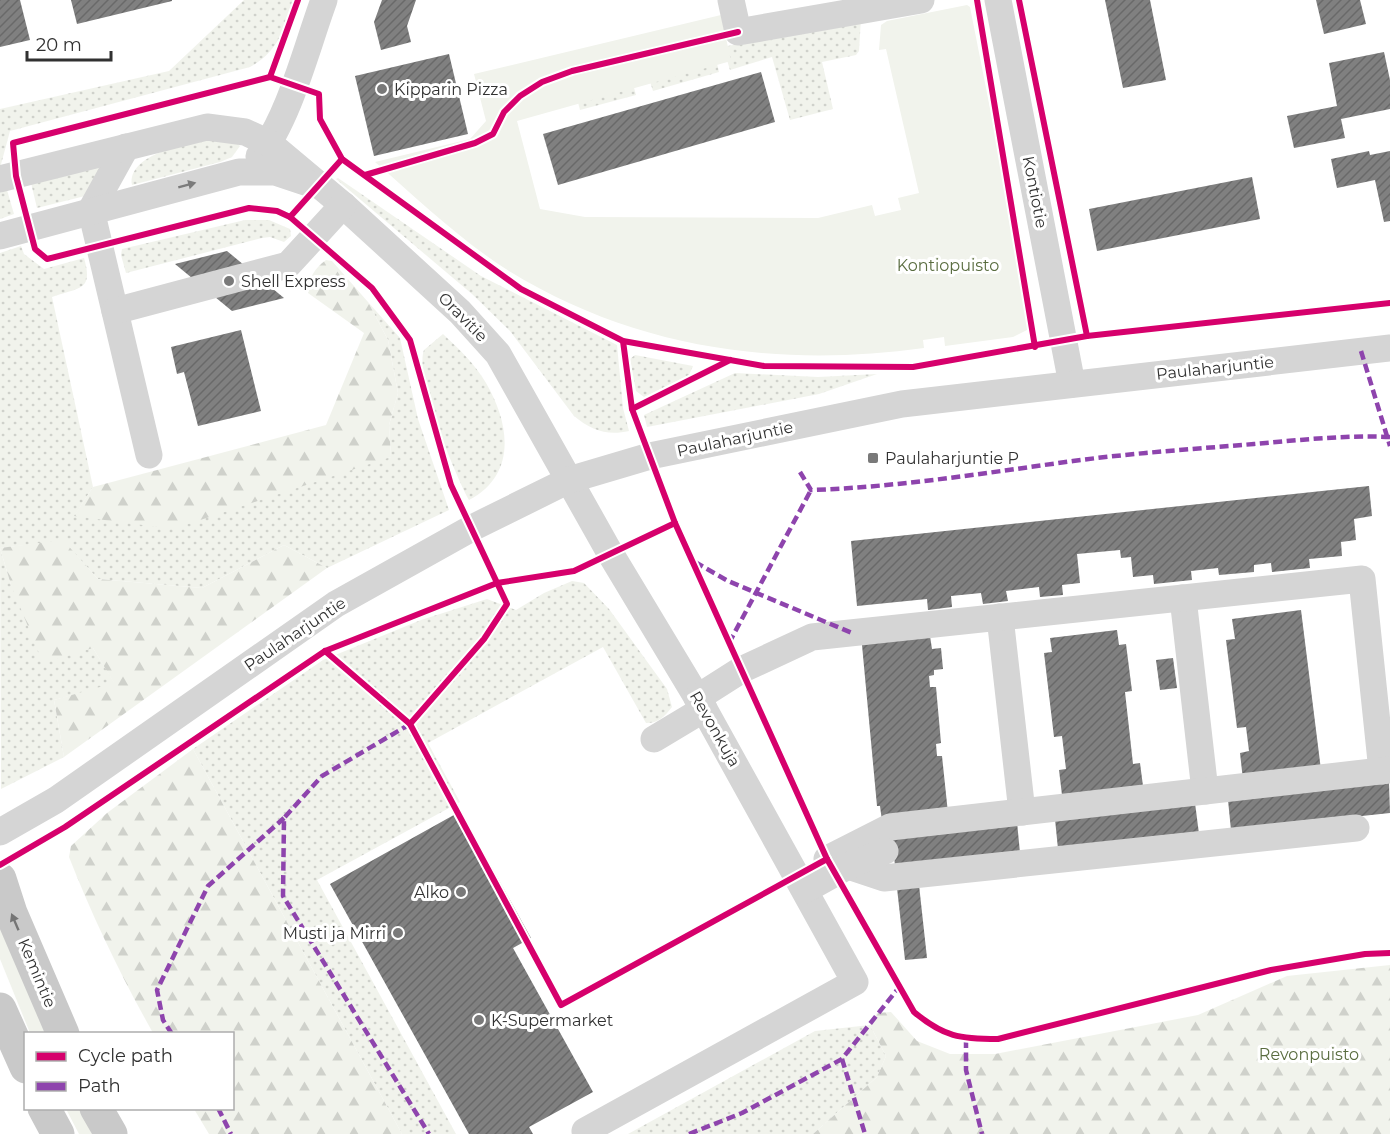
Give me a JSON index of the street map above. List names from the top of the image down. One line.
{"streets":{"main road":["Kemintie"],"street":["Kontiotie","Oravitie","Paulaharjuntie","Revonkuja"]},"crossings":[["Kontiotie","Paulaharjuntie"],["Oravitie","Paulaharjuntie"],["Oravitie","Revonkuja"],["Paulaharjuntie","Revonkuja"]],"one_way":["Kemintie"],"parks":["Kontiopuisto","Revonpuisto"],"places":{"other":["Kipparin Pizza","Shell Express","Alko","Musti ja Mirri","K-Supermarket"],"transit":["Paulaharjuntie P"]},"legend":["Cycle path","Path"],"scale_bar":"20 m"}
